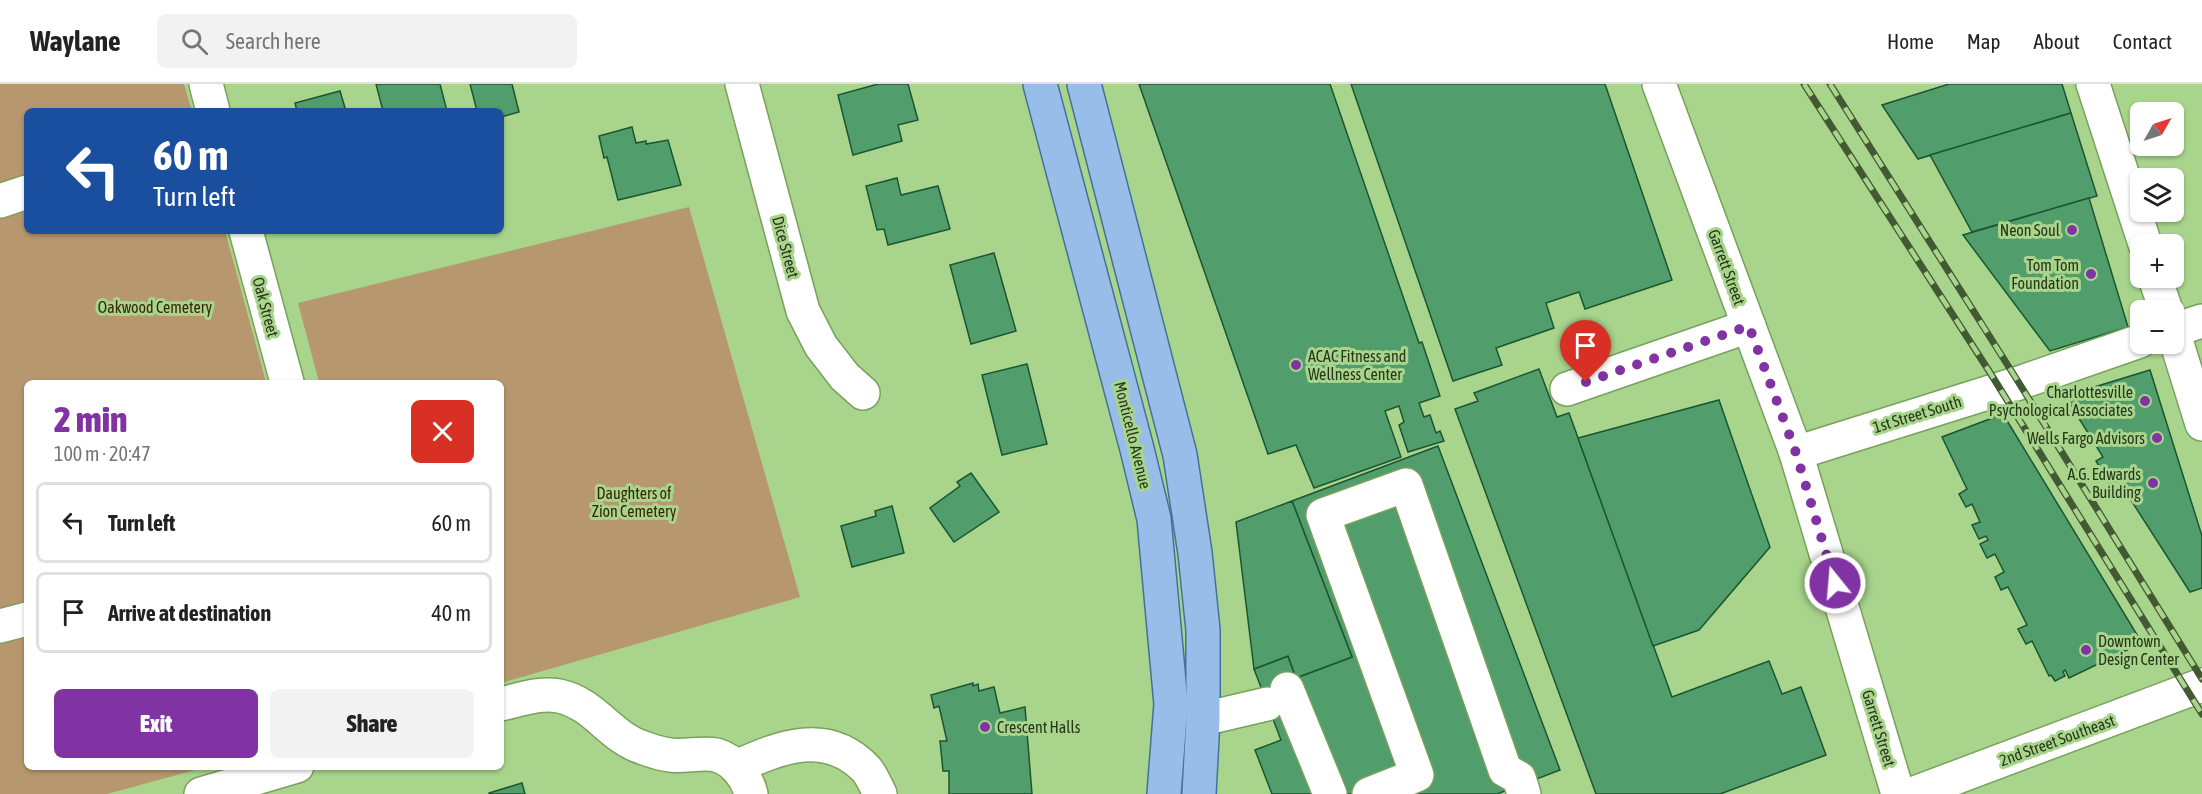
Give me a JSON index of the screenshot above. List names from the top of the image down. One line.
{"streets":{"main road":["Monticello Avenue"],"street":["Dice Street","Garrett Street","Oak Street","1st Street South","2nd Street Southeast"]},"crossings":[["Garrett Street","1st Street South"]],"parks":["Oakwood Cemetery","Daughters of Zion Cemetery"],"places":["Neon Soul","Tom Tom Foundation","ACAC Fitness and Wellness Center","Charlottesville Psychological Associates","Wells Fargo Advisors","A.G. Edwards Building","Downtown Design Center","Crescent Halls"],"north":"top right","page":{"header":"Waylane","search":"Search here","nav":["Home","Map","About","Contact"],"map_buttons":["+","−"],"turn":["60 m","Turn left"],"heading":["2 min","100 m · 20:47"],"list":[{"name":"Turn left","value":"60 m"},{"name":"Arrive at destination","value":"40 m"}],"buttons":["Exit","Share"]}}
